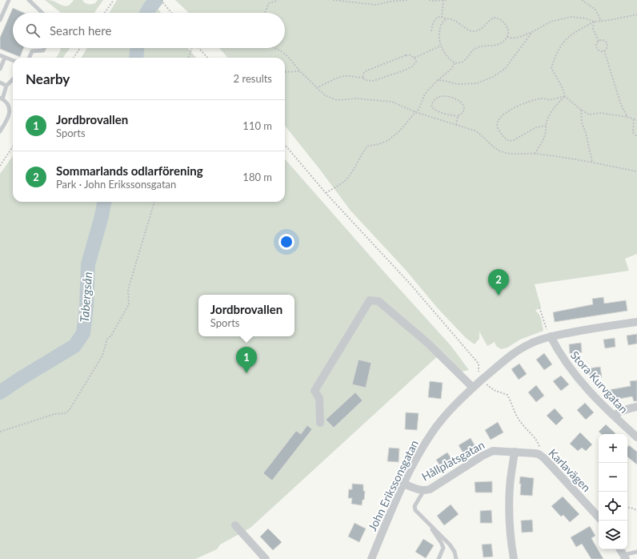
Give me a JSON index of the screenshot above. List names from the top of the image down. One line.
{"streets":{"street":["Stora Kurvgatan","Hållplatsgatan","Karlavägen","John Erikssonsgatan"]},"crossings":[["Stora Kurvgatan","John Erikssonsgatan"],["Hållplatsgatan","Karlavägen"],["Hållplatsgatan","John Erikssonsgatan"]],"water":["Tabergsån"],"page":{"search":"Search here","heading":["Nearby","2 results"],"list":[{"mark":"1","name":"Jordbrovallen","note":"Sports","value":"110 m"},{"mark":"2","name":"Sommarlands odlarförening","note":"Park · John Erikssonsgatan","value":"180 m"}],"pins":["2","1"],"popup":["Jordbrovallen","Sports"],"map_buttons":["+","−"]}}
